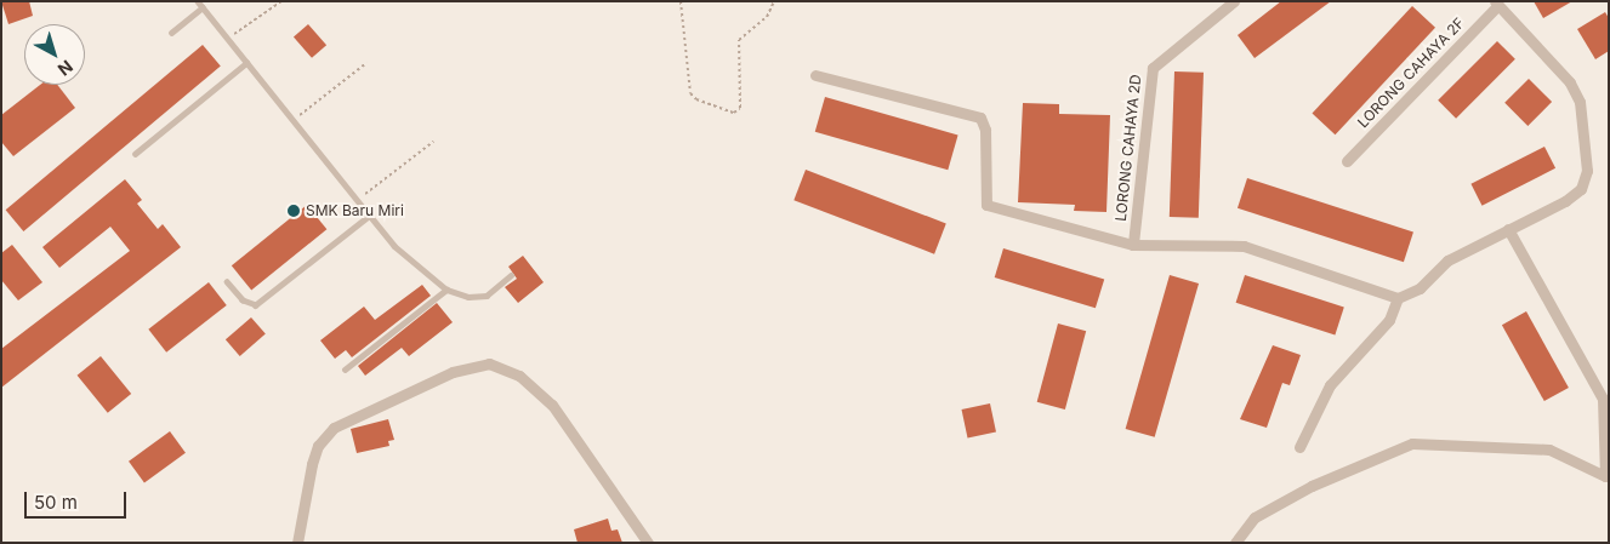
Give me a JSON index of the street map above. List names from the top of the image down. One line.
{"streets":{"street":["LORONG CAHAYA 2F","LORONG CAHAYA 2D"]},"places":["SMK Baru Miri"],"scale_bar":"50 m","north":"bottom right"}
